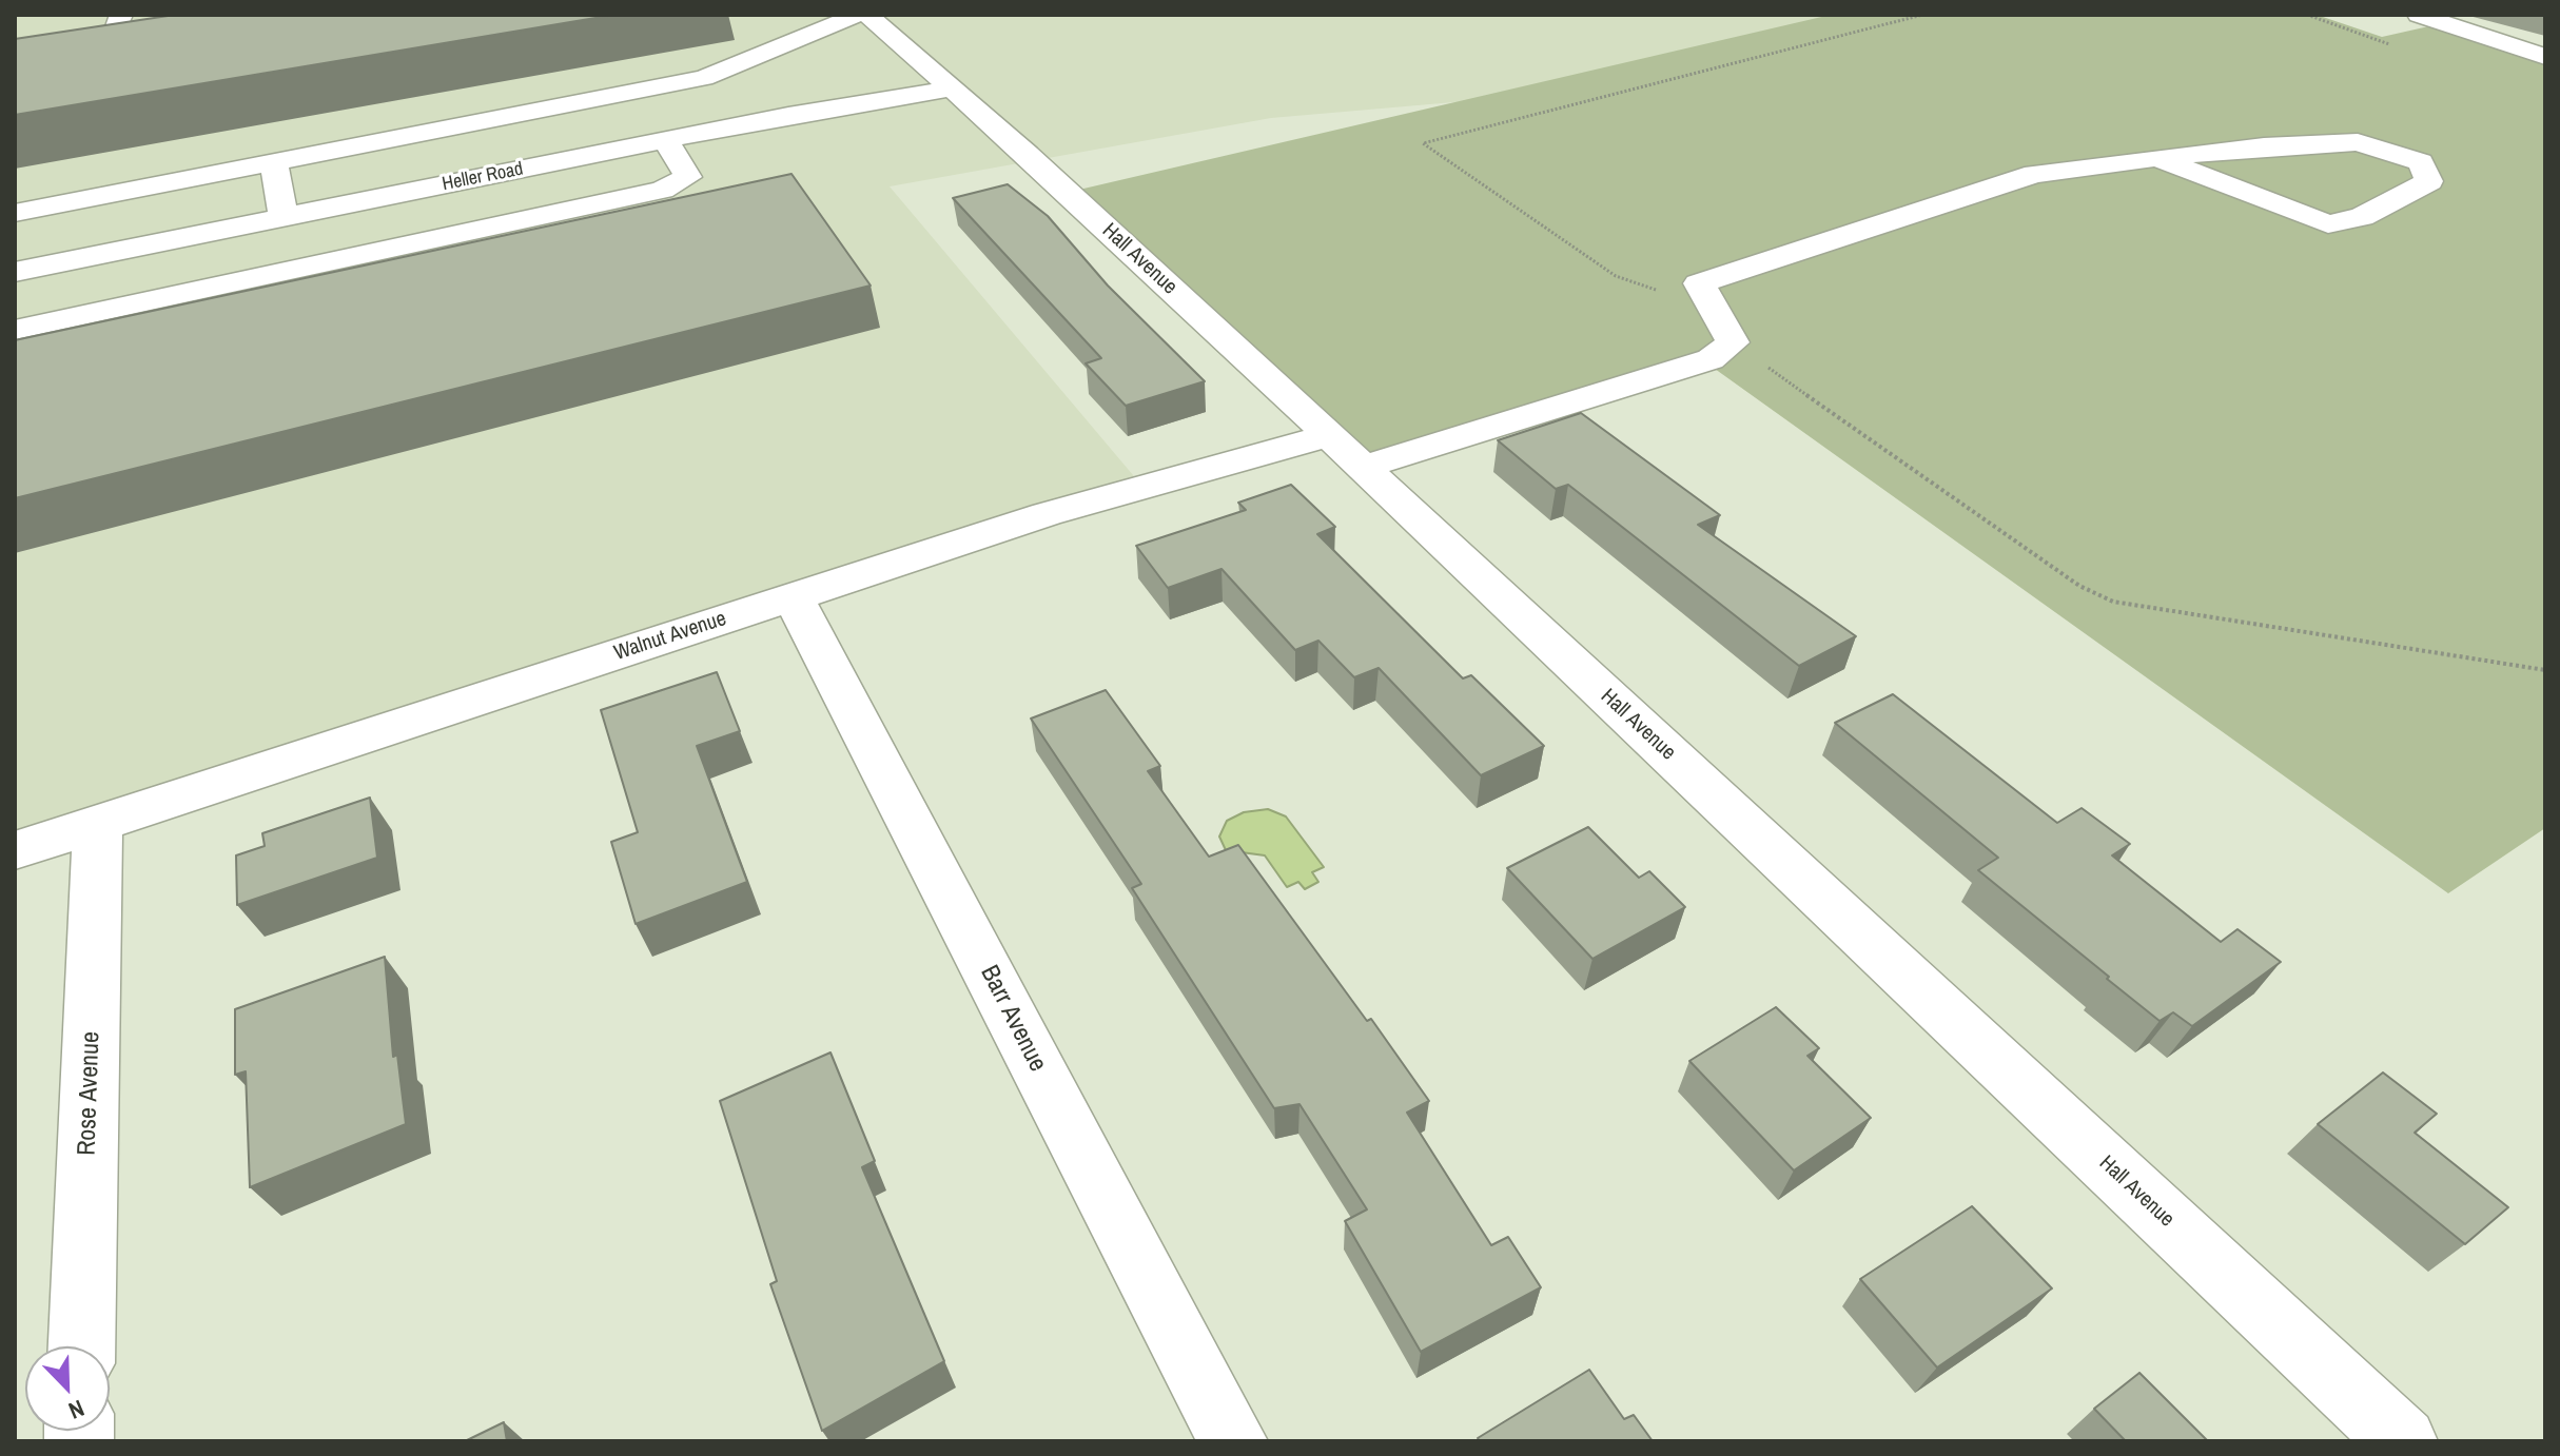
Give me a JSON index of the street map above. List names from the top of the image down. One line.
{"streets":{"street":["Heller Road","Hall Avenue","Walnut Avenue","Barr Avenue","Rose Avenue"]},"crossings":[["Heller Road","Hall Avenue"],["Hall Avenue","Walnut Avenue"],["Walnut Avenue","Barr Avenue"],["Walnut Avenue","Rose Avenue"]],"north":"bottom right"}
